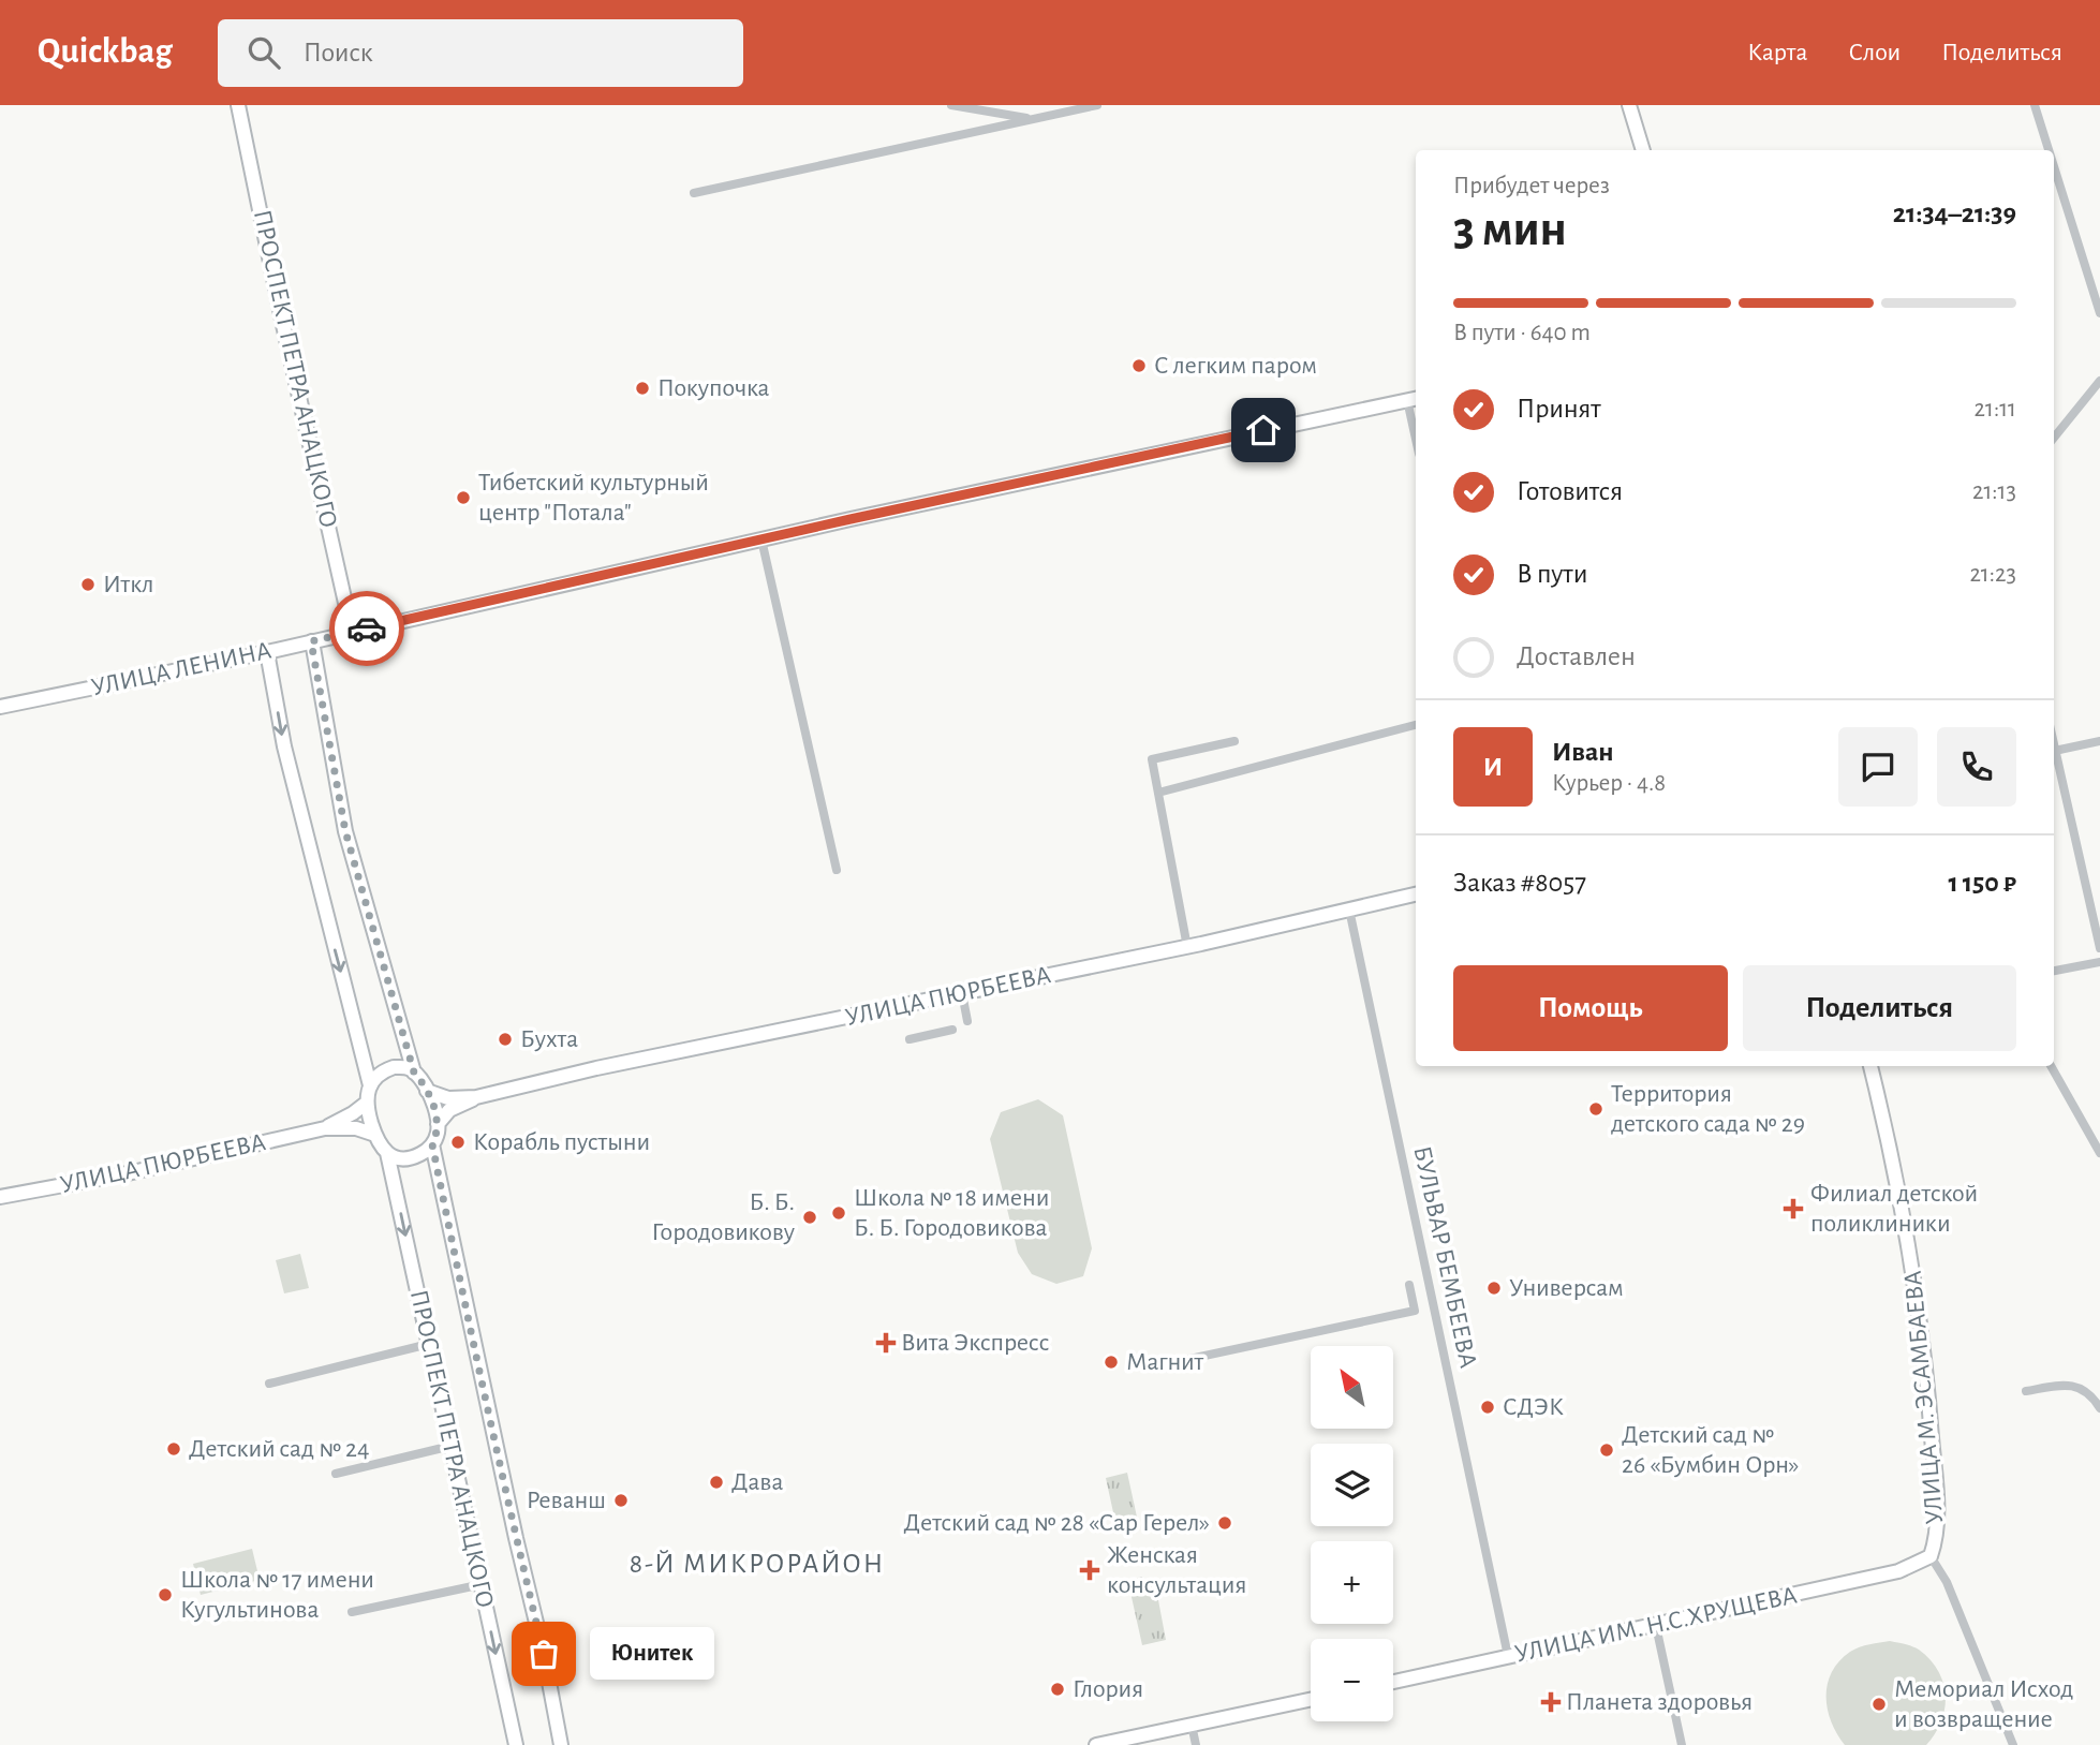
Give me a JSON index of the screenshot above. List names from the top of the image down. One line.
{"streets":{"main road":["ПРОСПЕКТ ПЕТРА АНАЦКОГО","УЛИЦА ЛЕНИНА","УЛИЦА ПЮРБЕЕВА","УЛИЦА М. ЭСАМБАЕВА","УЛИЦА ИМ. Н.С.ХРУЩЕВА"],"street":["БУЛЬВАР БЕМБЕЕВА"]},"crossings":[["ПРОСПЕКТ ПЕТРА АНАЦКОГО","УЛИЦА ЛЕНИНА"],["УЛИЦА ПЮРБЕЕВА","БУЛЬВАР БЕМБЕЕВА"],["БУЛЬВАР БЕМБЕЕВА","УЛИЦА ИМ. Н.С.ХРУЩЕВА"],["УЛИЦА М. ЭСАМБАЕВА","УЛИЦА ИМ. Н.С.ХРУЩЕВА"]],"districts":["8-Й МИКРОРАЙОН"],"places":{"other":["С легким паром","Покупочка","Тибетский культурный центр \"Потала\"","Иткл","Бухта","Территория детского сада № 29","Корабль пустыни","Школа № 18 имени Б. Б. Городовикова","Б. Б. Городовикову","Универсам","Магнит","СДЭК","Детский сад № 24","Детский сад № 26 «Бумбин Орн»","Дава","Реванш","Детский сад № 28 «Сар Герел»","Школа № 17 имени Кугультинова","Юнитек","Глория","Мемориал Исход и возвращение"],"health":["Филиал детской поликлиники","Вита Экспресс","Женская консультация","Планета здоровья"]},"north":"top left","page":{"header":"Quickbag","search":"Поиск","nav":["Карта","Слои","Поделиться"],"heading":["3 мин","Прибудет через","21:34–21:39"],"panel":["Иван","Курьер · 4.8","Заказ #8057","1 150 ₽"],"bar":"В пути · 640 m","list":[["Принят","21:11"],["Готовится","21:13"],["В пути","21:23"],"Доставлен"],"round":"И","buttons":["Помощь","Поделиться"],"map_buttons":["+","−"],"bubble":"Юнитек"}}
